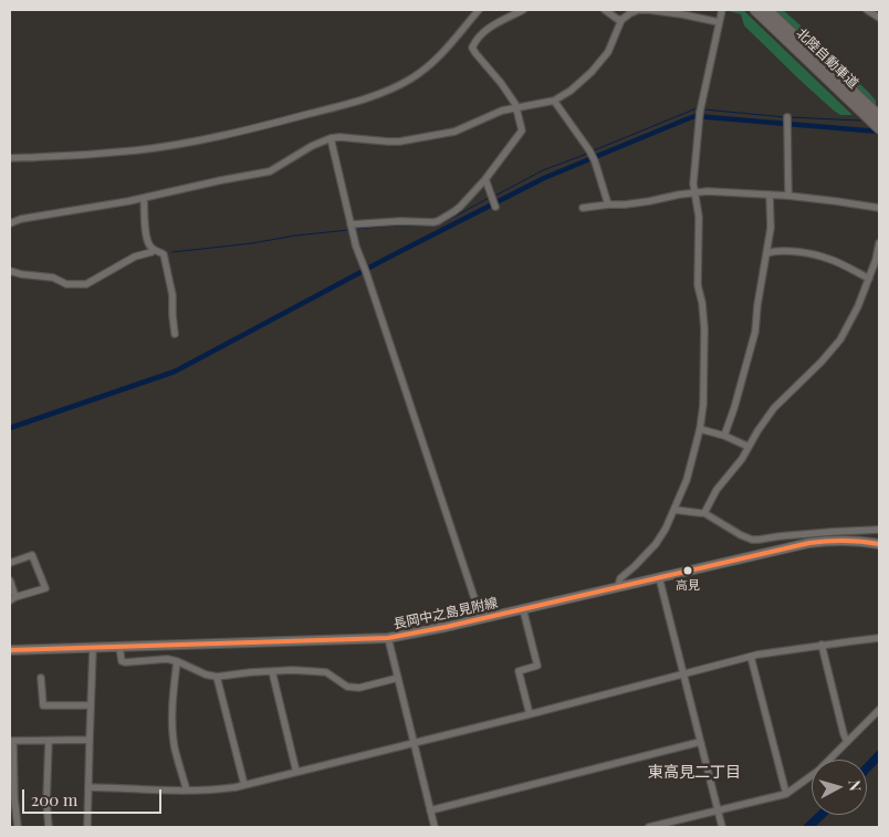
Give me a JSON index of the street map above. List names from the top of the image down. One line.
{"streets":{"highway":["北陸自動車道"],"main road":["長岡中之島見附線"]},"districts":["東高見二丁目"],"places":["高見"],"scale_bar":"200 m","north":"right"}
